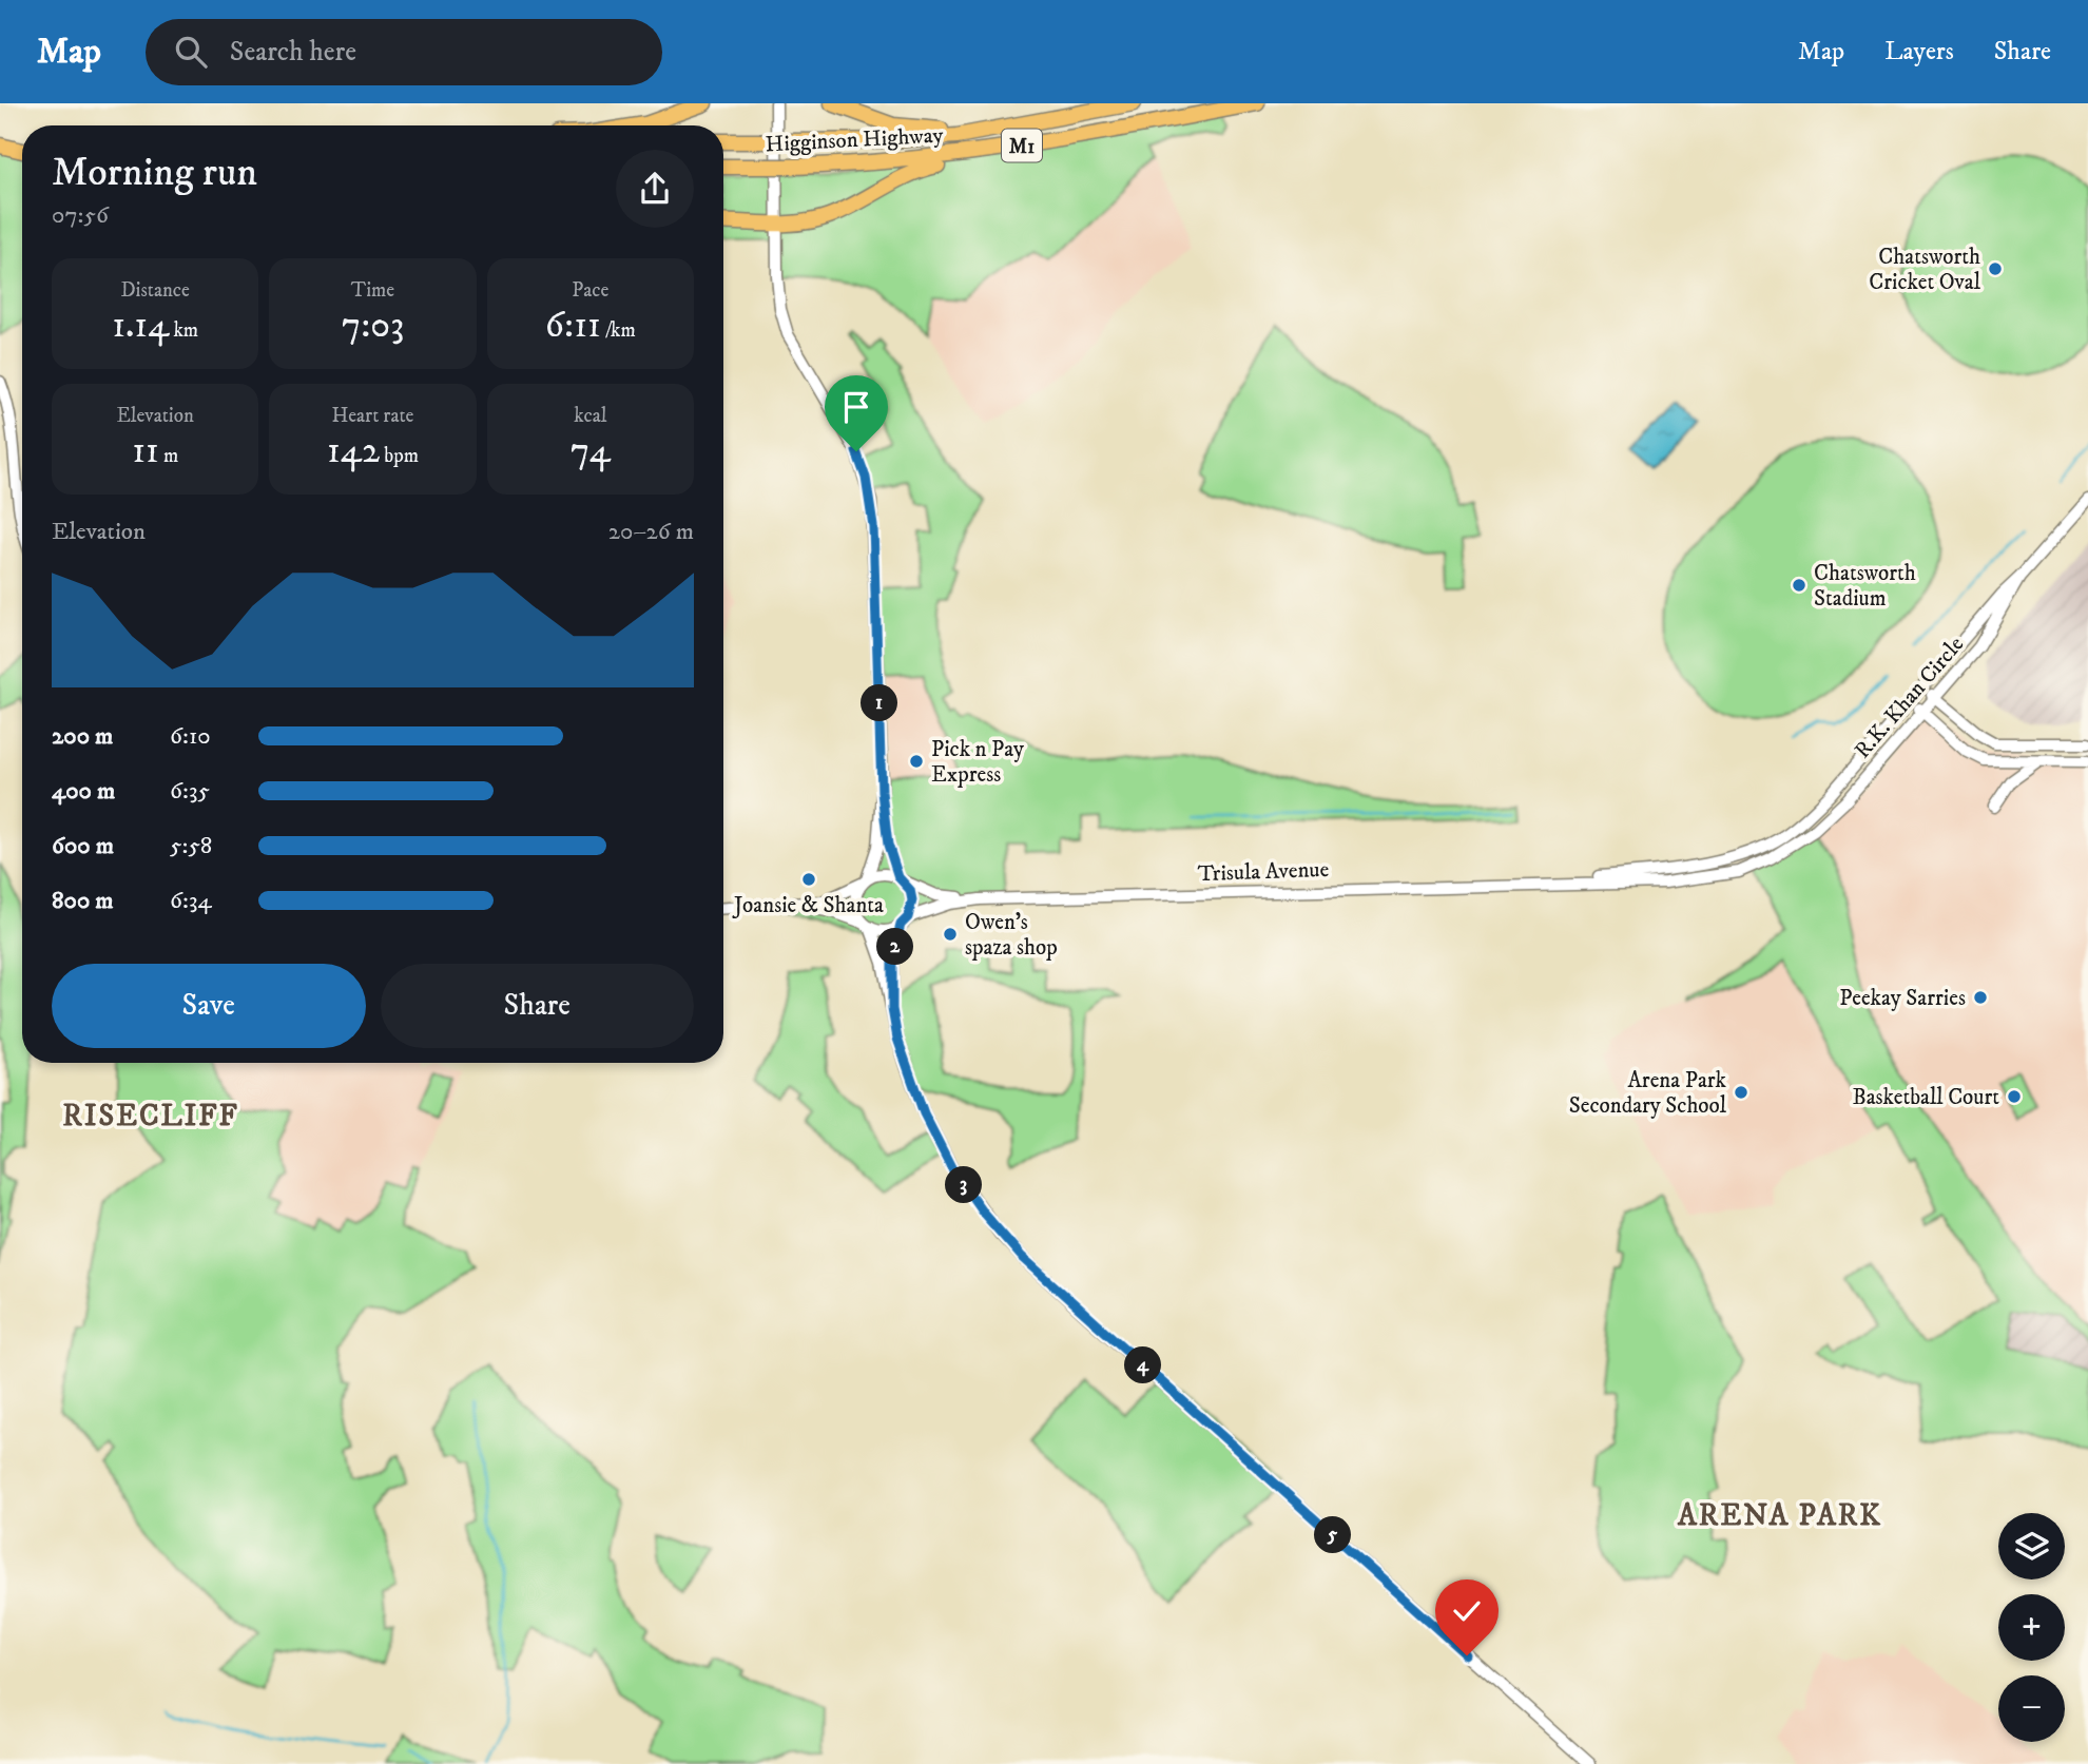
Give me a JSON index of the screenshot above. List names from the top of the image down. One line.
{"streets":{"highway":["Higginson Highway","M1"],"street":["R.K. Khan Circle","Trisula Avenue"]},"crossings":[["R.K. Khan Circle","Trisula Avenue"]],"districts":["RISECLIFF","ARENA PARK"],"places":["Chatsworth Cricket Oval","Chatsworth Stadium","Pick n Pay Express","Joansie & Shanta","Owen's spaza shop","Peekay Sarries","Arena Park Secondary School","Basketball Court"],"page":{"header":"Map","search":"Search here","nav":["Map","Layers","Share"],"heading":["Morning run","07:56"],"stats":[["Distance","1.14 km"],["Time","7:03"],["Pace","6:11 /km"],["Elevation","11 m"],["Heart rate","142 bpm"],["kcal","74"]],"chart":["Elevation","20–26 m"],"pins":["1","2","3","4","5"],"list":[{"name":"200 m","note":"6:10"},{"name":"400 m","note":"6:35"},{"name":"600 m","note":"5:58"},{"name":"800 m","note":"6:34"}],"buttons":["Save","Share"],"map_buttons":["+","−"]}}
